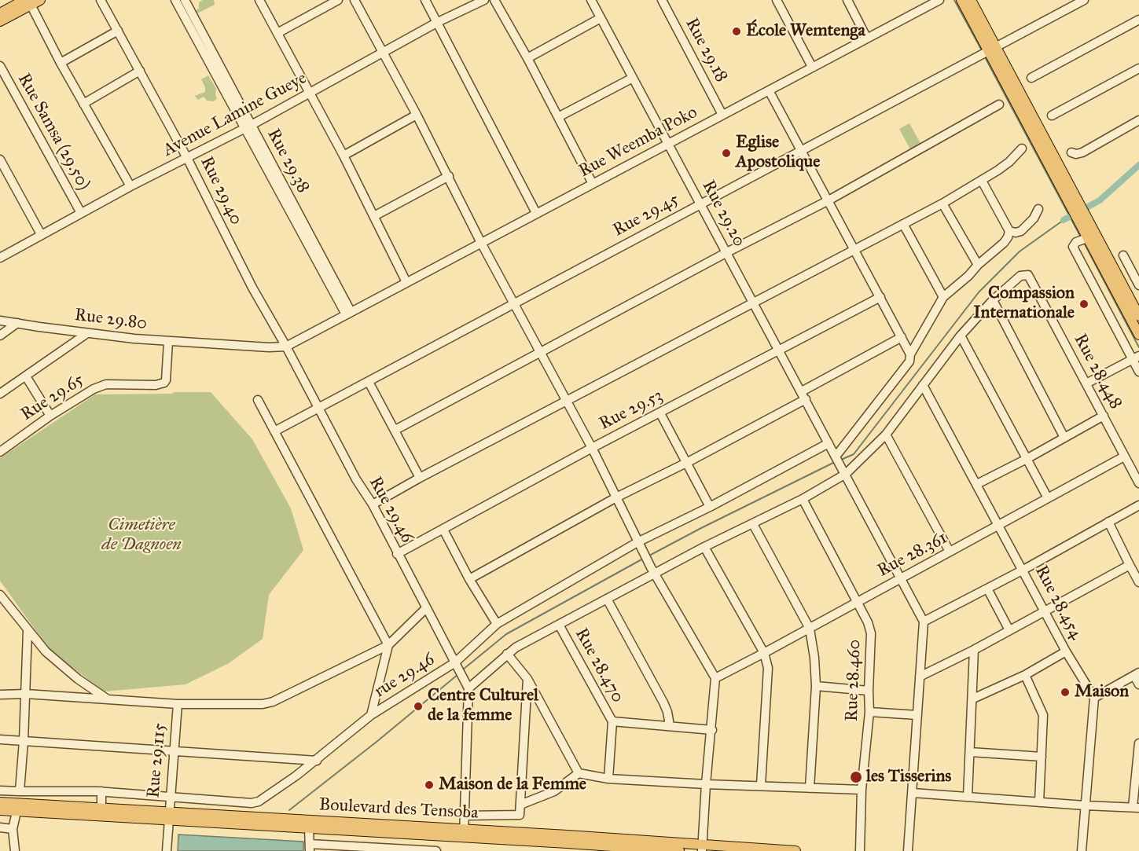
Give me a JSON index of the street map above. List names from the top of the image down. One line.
{"streets":{"main road":["Boulevard des Tensoba"],"street":["Rue 29.18","Avenue Lamine Gueye","Rue Samsa (29.50)","Rue Weemba Poko","Rue 29.38","Rue 29.40","Rue 29.20","Rue 29.45","Rue 29.80","Rue 28.448","Rue 29.65","Rue 29.53","Rue 29.46","Rue 28.361","Rue 28.454","Rue 28.470","rue 29.46","Rue 28.460","Rue 29.115"]},"crossings":[["Rue 29.18","Rue Weemba Poko"],["Avenue Lamine Gueye","Rue Samsa (29.50)"],["Avenue Lamine Gueye","Rue 29.38"],["Avenue Lamine Gueye","Rue 29.40"],["Rue Weemba Poko","Rue 29.40"],["Rue Weemba Poko","Rue 29.20"],["Rue Weemba Poko","Rue 29.46"],["Rue 29.40","Rue 29.46"],["Rue 29.20","Rue 29.45"],["Rue 29.20","Rue 29.53"],["Rue 29.20","Rue 28.361"],["Rue 29.20","rue 29.46"],["Rue 29.45","Rue 29.46"],["Rue 29.80","Rue 29.65"],["Rue 28.448","Rue 28.361"],["Rue 29.53","Rue 29.46"],["Rue 29.46","rue 29.46"],["Rue 28.361","Rue 28.454"],["Rue 28.361","Rue 28.460"],["rue 29.46","Rue 29.115"],["Rue 29.115","Boulevard des Tensoba"]],"parks":["Cimetière de Dagnoen"],"places":["École Wemtenga","Eglise Apostolique","Compassion Internationale","Maison","Centre Culturel de la femme","les Tisserins","Maison de la Femme"]}
